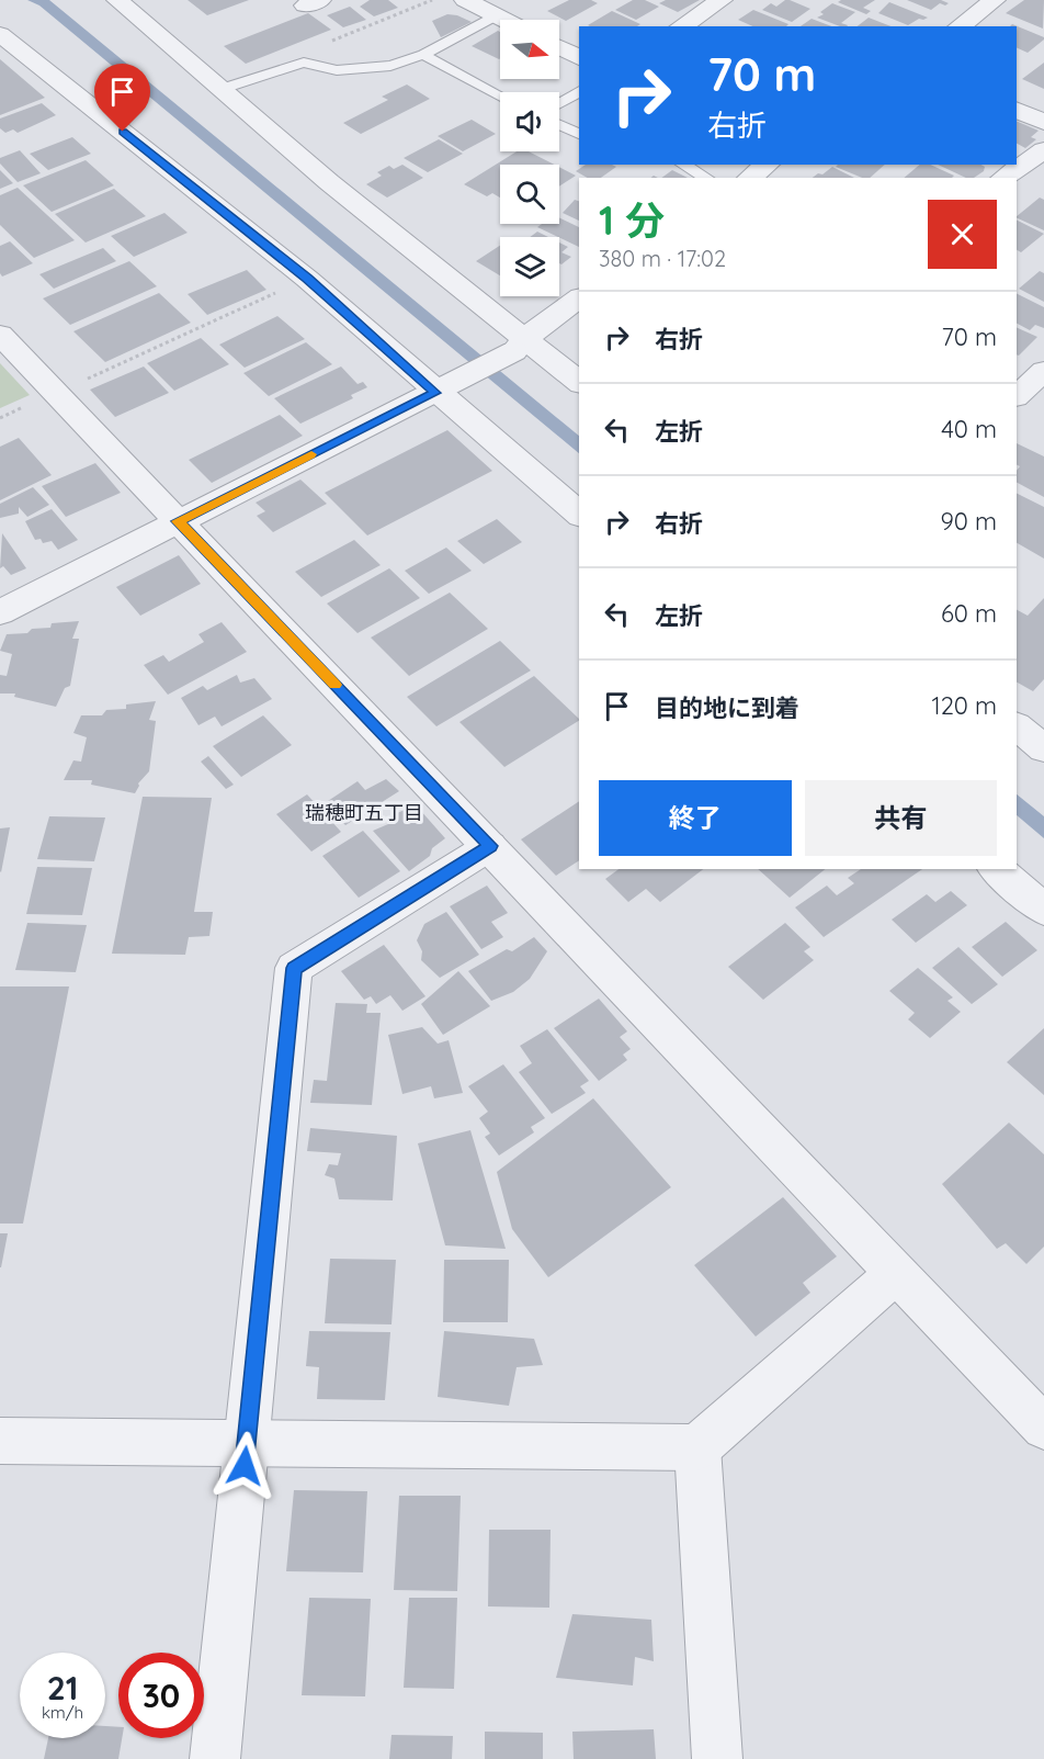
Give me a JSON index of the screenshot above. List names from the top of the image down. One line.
{"districts":["瑞穂町五丁目"],"north":"right","page":{"turn":["70 m","右折"],"heading":["1 分","380 m · 17:02"],"list":[{"name":"右折","value":"70 m"},{"name":"左折","value":"40 m"},{"name":"右折","value":"90 m"},{"name":"左折","value":"60 m"},{"name":"目的地に到着","value":"120 m"}],"buttons":["終了","共有"],"speed":"21 km/h","limit":"30"}}
